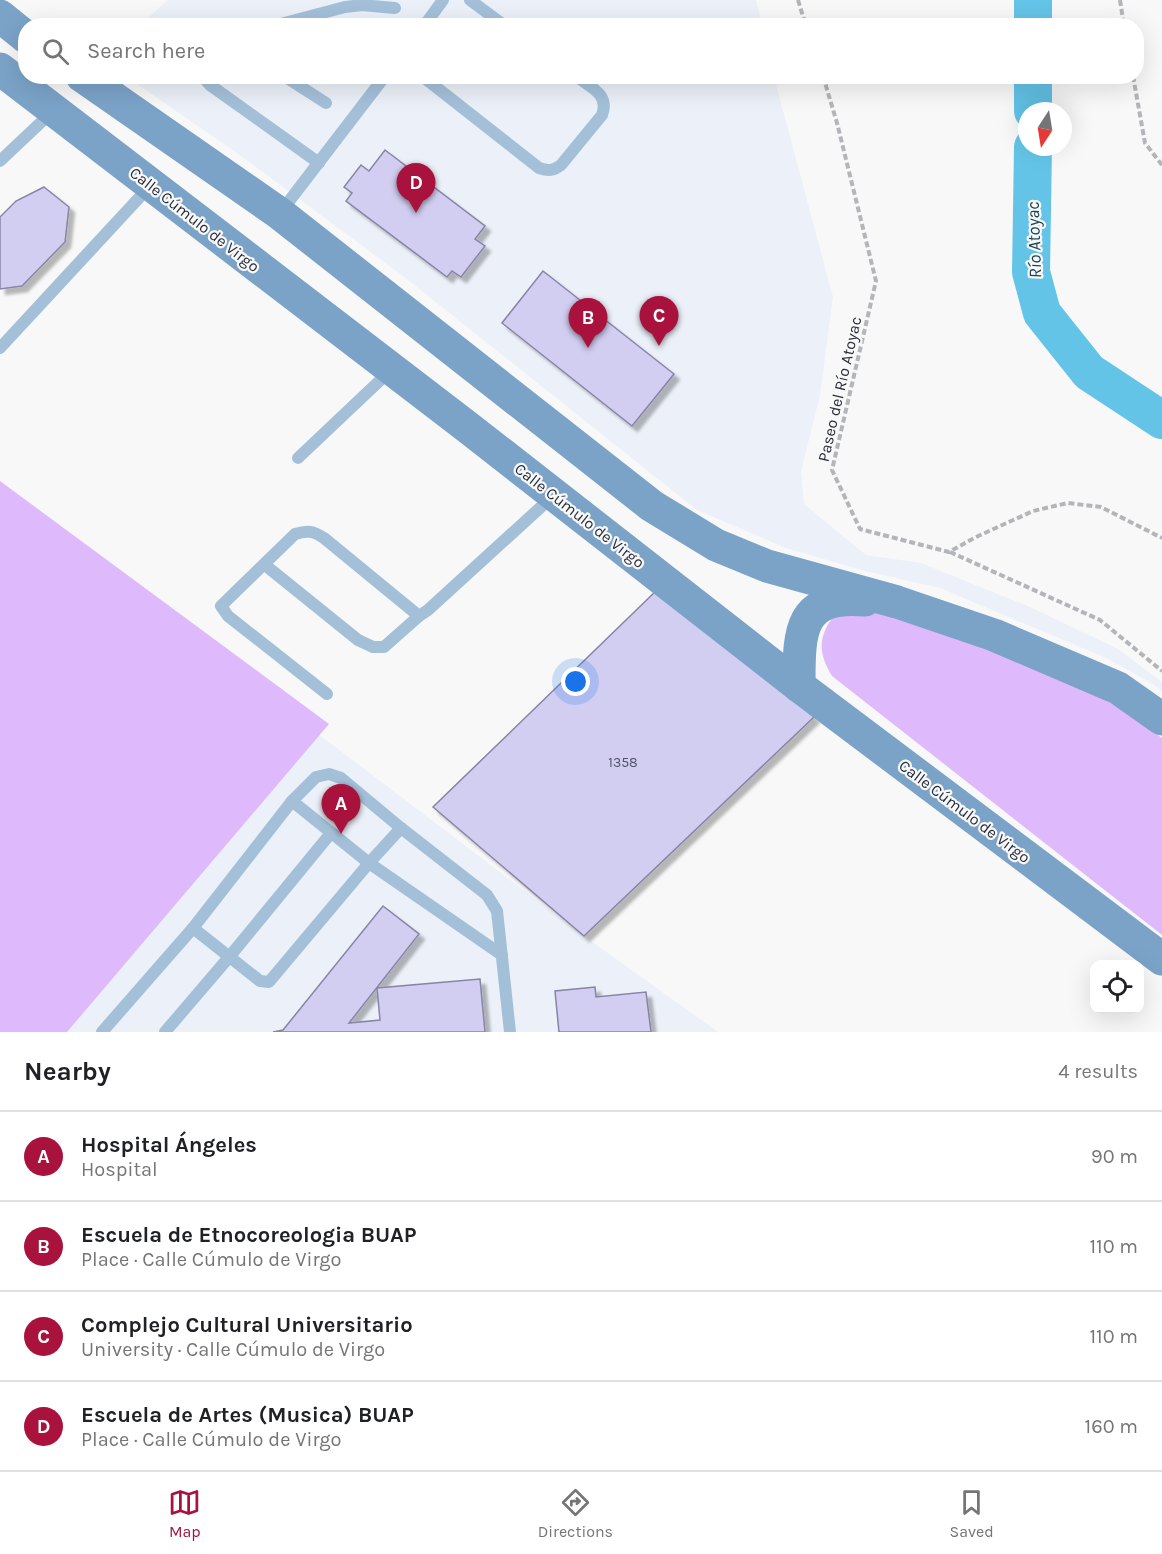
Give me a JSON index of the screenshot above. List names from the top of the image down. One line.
{"streets":{"main road":["Calle Cúmulo de Virgo"],"path":["Paseo del Río Atoyac"]},"water":["Río Atoyac"],"house_numbers":["1358"],"north":"bottom","page":{"search":"Search here","pins":["D","C","B","A"],"heading":["Nearby","4 results"],"list":[{"mark":"A","name":"Hospital Ángeles","note":"Hospital","value":"90 m"},{"mark":"B","name":"Escuela de Etnocoreologia BUAP","note":"Place · Calle Cúmulo de Virgo","value":"110 m"},{"mark":"C","name":"Complejo Cultural Universitario","note":"University · Calle Cúmulo de Virgo","value":"110 m"},{"mark":"D","name":"Escuela de Artes (Musica) BUAP","note":"Place · Calle Cúmulo de Virgo","value":"160 m"}],"nav":["Map","Directions","Saved"]}}
